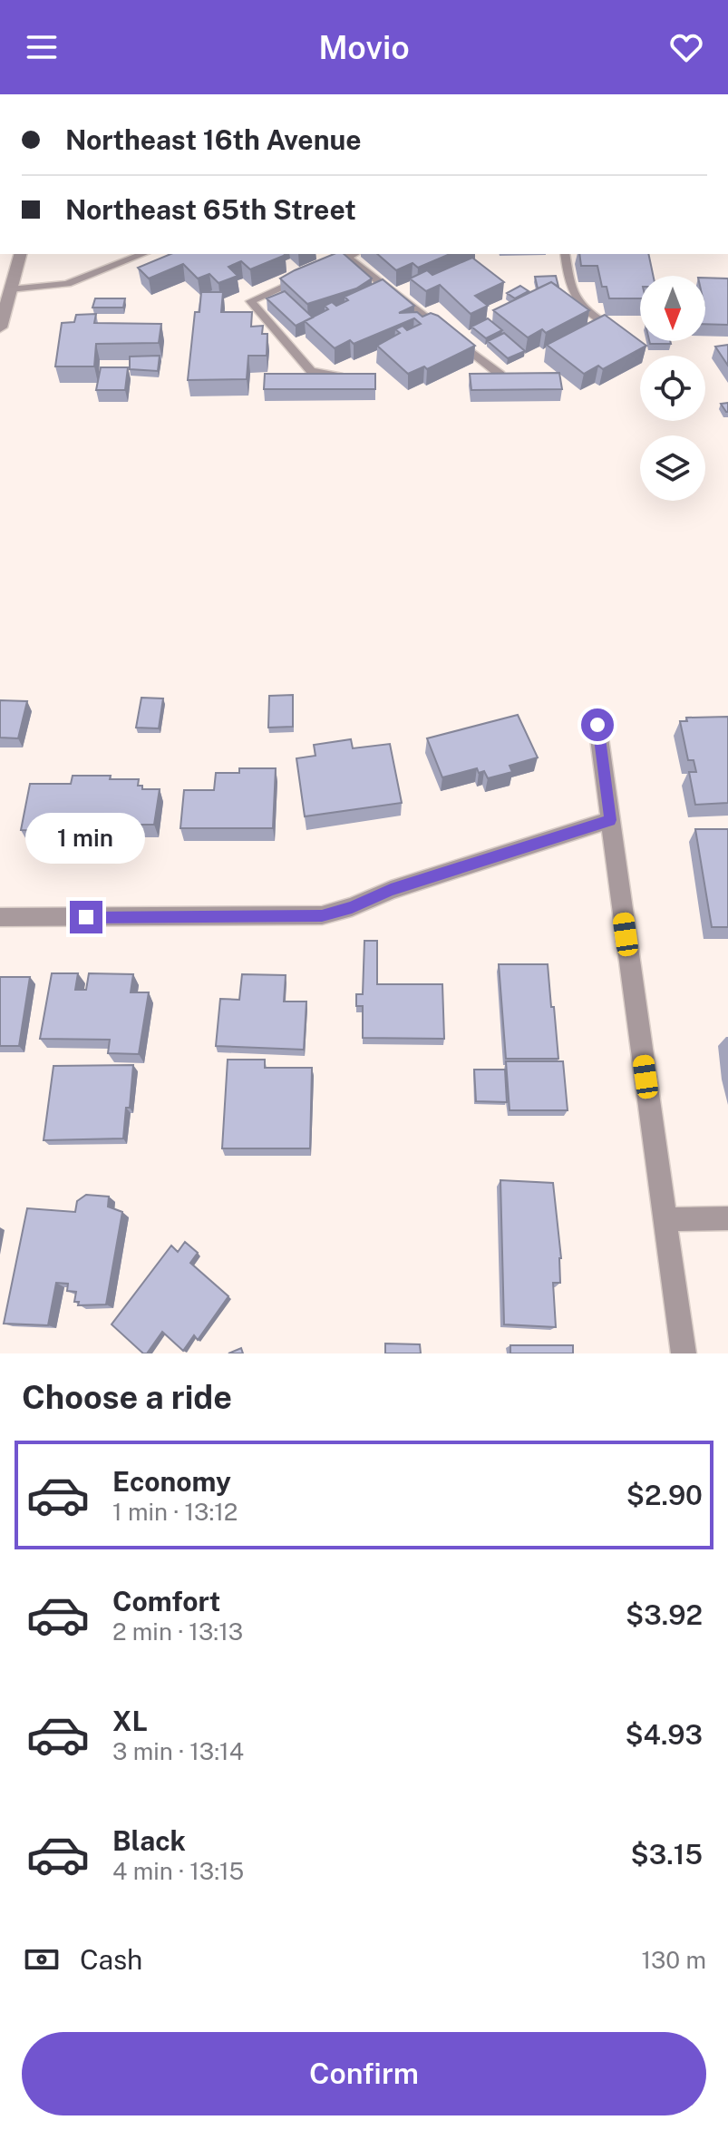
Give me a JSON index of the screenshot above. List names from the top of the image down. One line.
{"north":"bottom","page":{"header":"Movio","banner":["Northeast 16th Avenue","Northeast 65th Street"],"bubble":"1 min","heading":"Choose a ride","list":[{"name":"Economy","note":"1 min · 13:12","value":"$2.90"},{"name":"Comfort","note":"2 min · 13:13","value":"$3.92"},{"name":"XL","note":"3 min · 13:14","value":"$4.93"},{"name":"Black","note":"4 min · 13:15","value":"$3.15"}],"pay":["Cash","130 m"],"buttons":"Confirm"}}
